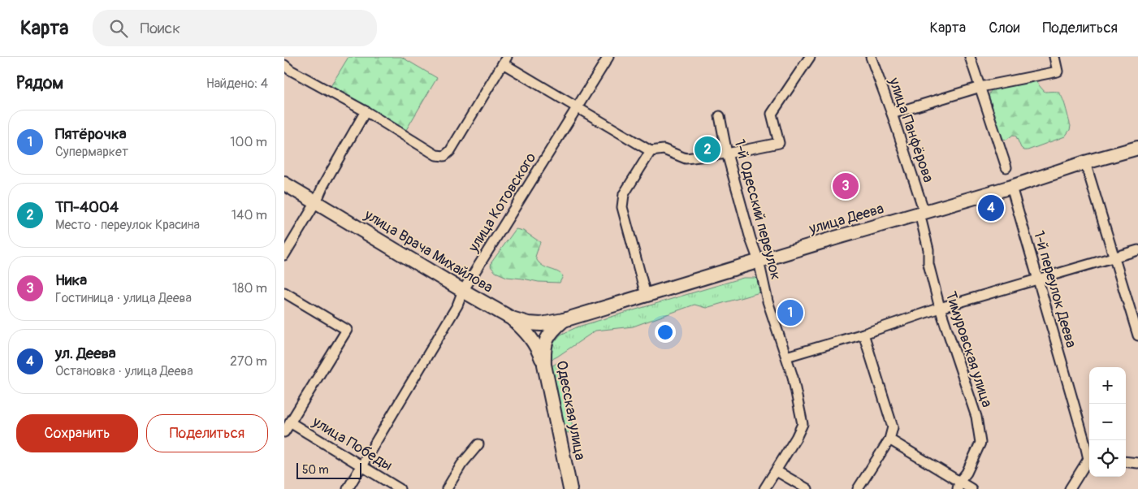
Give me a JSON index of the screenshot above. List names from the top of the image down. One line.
{"streets":{"main road":["улица Деева","улица Врача Михайлова","Одесская улица"],"street":["улица Панфёрова","улица Котовского","1-й Одесский переулок","1-й переулок Деева","Тимуровская улица","улица Победы"]},"crossings":[["улица Панфёрова","улица Деева"],["улица Панфёрова","Тимуровская улица"],["улица Котовского","улица Врача Михайлова"],["улица Котовского","улица Победы"],["1-й Одесский переулок","улица Деева"],["улица Деева","улица Врача Михайлова"],["улица Деева","1-й переулок Деева"],["улица Деева","Тимуровская улица"],["улица Деева","Одесская улица"],["улица Врача Михайлова","Одесская улица"]],"scale_bar":"50 m","page":{"header":"Карта","search":"Поиск","nav":["Карта","Слои","Поделиться"],"heading":["Рядом","Найдено: 4"],"list":[{"mark":"1","name":"Пятёрочка","note":"Супермаркет","value":"100 m"},{"mark":"2","name":"ТП-4004","note":"Место · переулок Красина","value":"140 m"},{"mark":"3","name":"Ника","note":"Гостиница · улица Деева","value":"180 m"},{"mark":"4","name":"ул. Деева","note":"Остановка · улица Деева","value":"270 m"}],"pins":["2","3","4","1"],"map_buttons":["+","−"],"buttons":["Сохранить","Поделиться"],"scale":"50 m"}}
